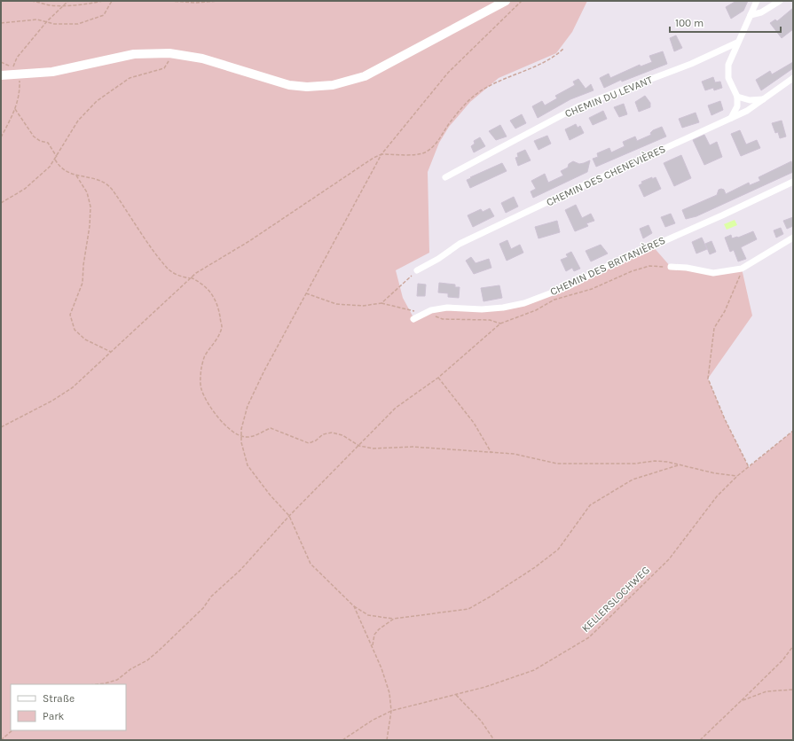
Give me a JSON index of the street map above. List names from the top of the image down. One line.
{"streets":{"street":["CHEMIN DU LEVANT","CHEMIN DES CHENEVIÈRES","CHEMIN DES BRITANIÈRES"],"path":["KELLERSLOCHWEG"]},"legend":["Straße","Park"],"scale_bar":"100 m"}
